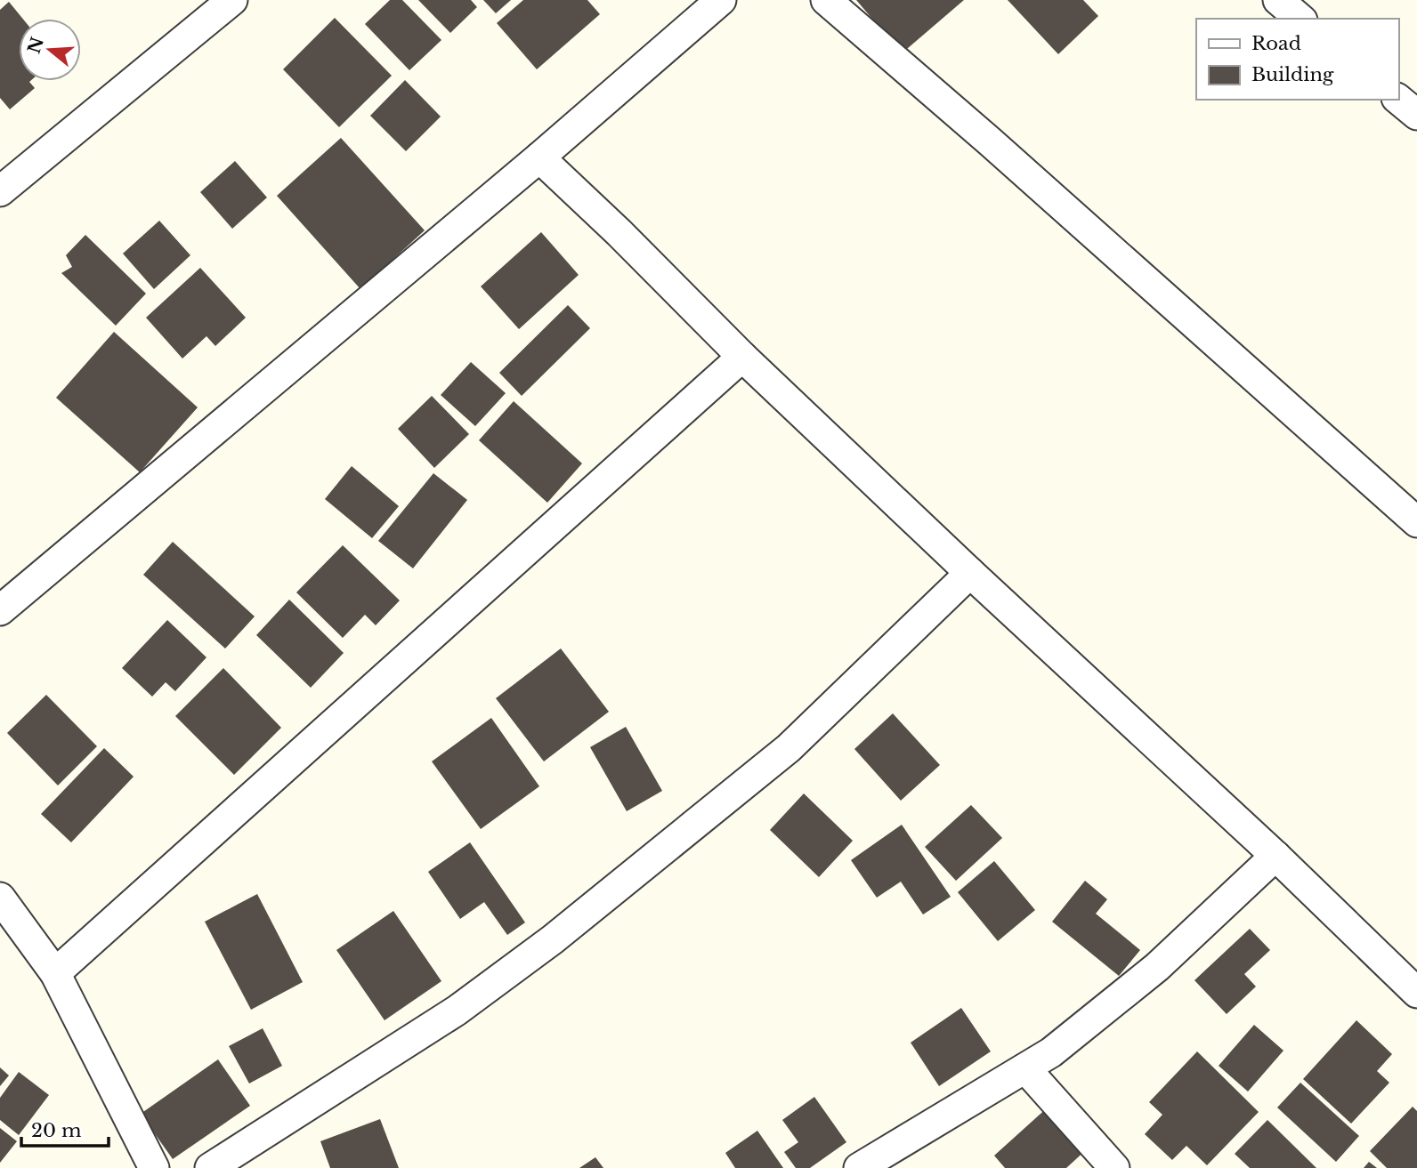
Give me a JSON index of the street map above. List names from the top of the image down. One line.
{"legend":["Road","Building"],"scale_bar":"20 m","north":"left"}
